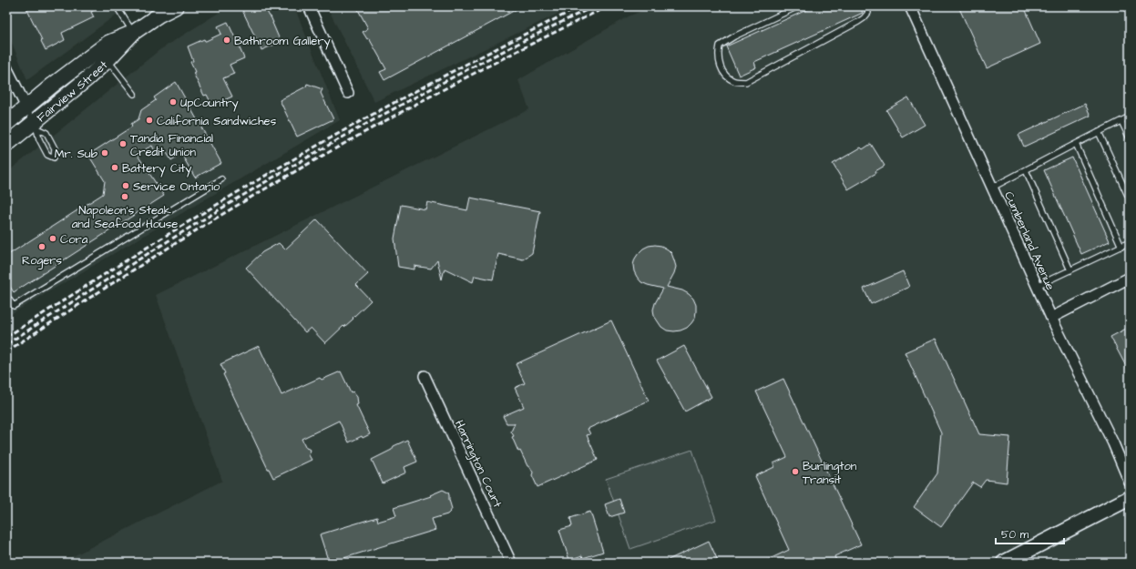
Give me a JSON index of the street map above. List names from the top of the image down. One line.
{"streets":{"main road":["Fairview Street"],"street":["Cumberland Avenue","Harrington Court"]},"places":["Bathroom Gallery","UpCountry","California Sandwiches","Tandia Financial Credit Union","Mr. Sub","Battery City","Service Ontario","Napoleon's Steak and Seafood House","Cora","Rogers","Burlington Transit"],"scale_bar":"50 m"}
